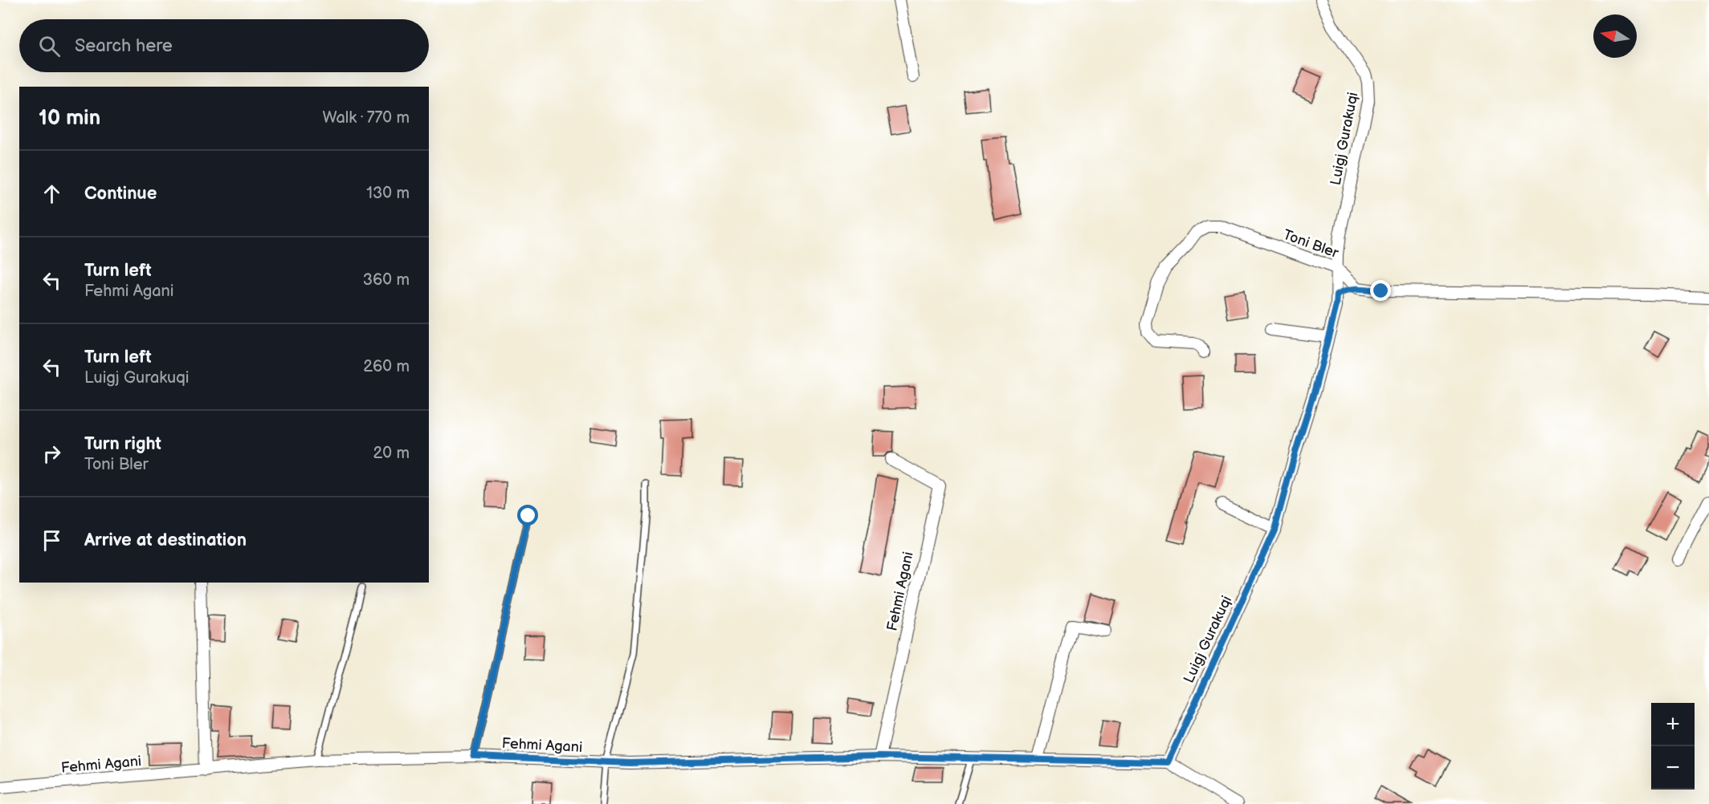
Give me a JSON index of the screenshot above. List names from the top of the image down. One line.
{"streets":{"street":["Luigj Gurakuqi","Toni Bler","Fehmi Agani"]},"crossings":[["Luigj Gurakuqi","Toni Bler"],["Luigj Gurakuqi","Fehmi Agani"]],"north":"left","page":{"search":"Search here","heading":["10 min","Walk · 770 m"],"list":[["Continue","130 m"],["Turn left","Fehmi Agani","360 m"],["Turn left","Luigj Gurakuqi","260 m"],["Turn right","Toni Bler","20 m"],"Arrive at destination"],"map_buttons":["+","−"]}}
